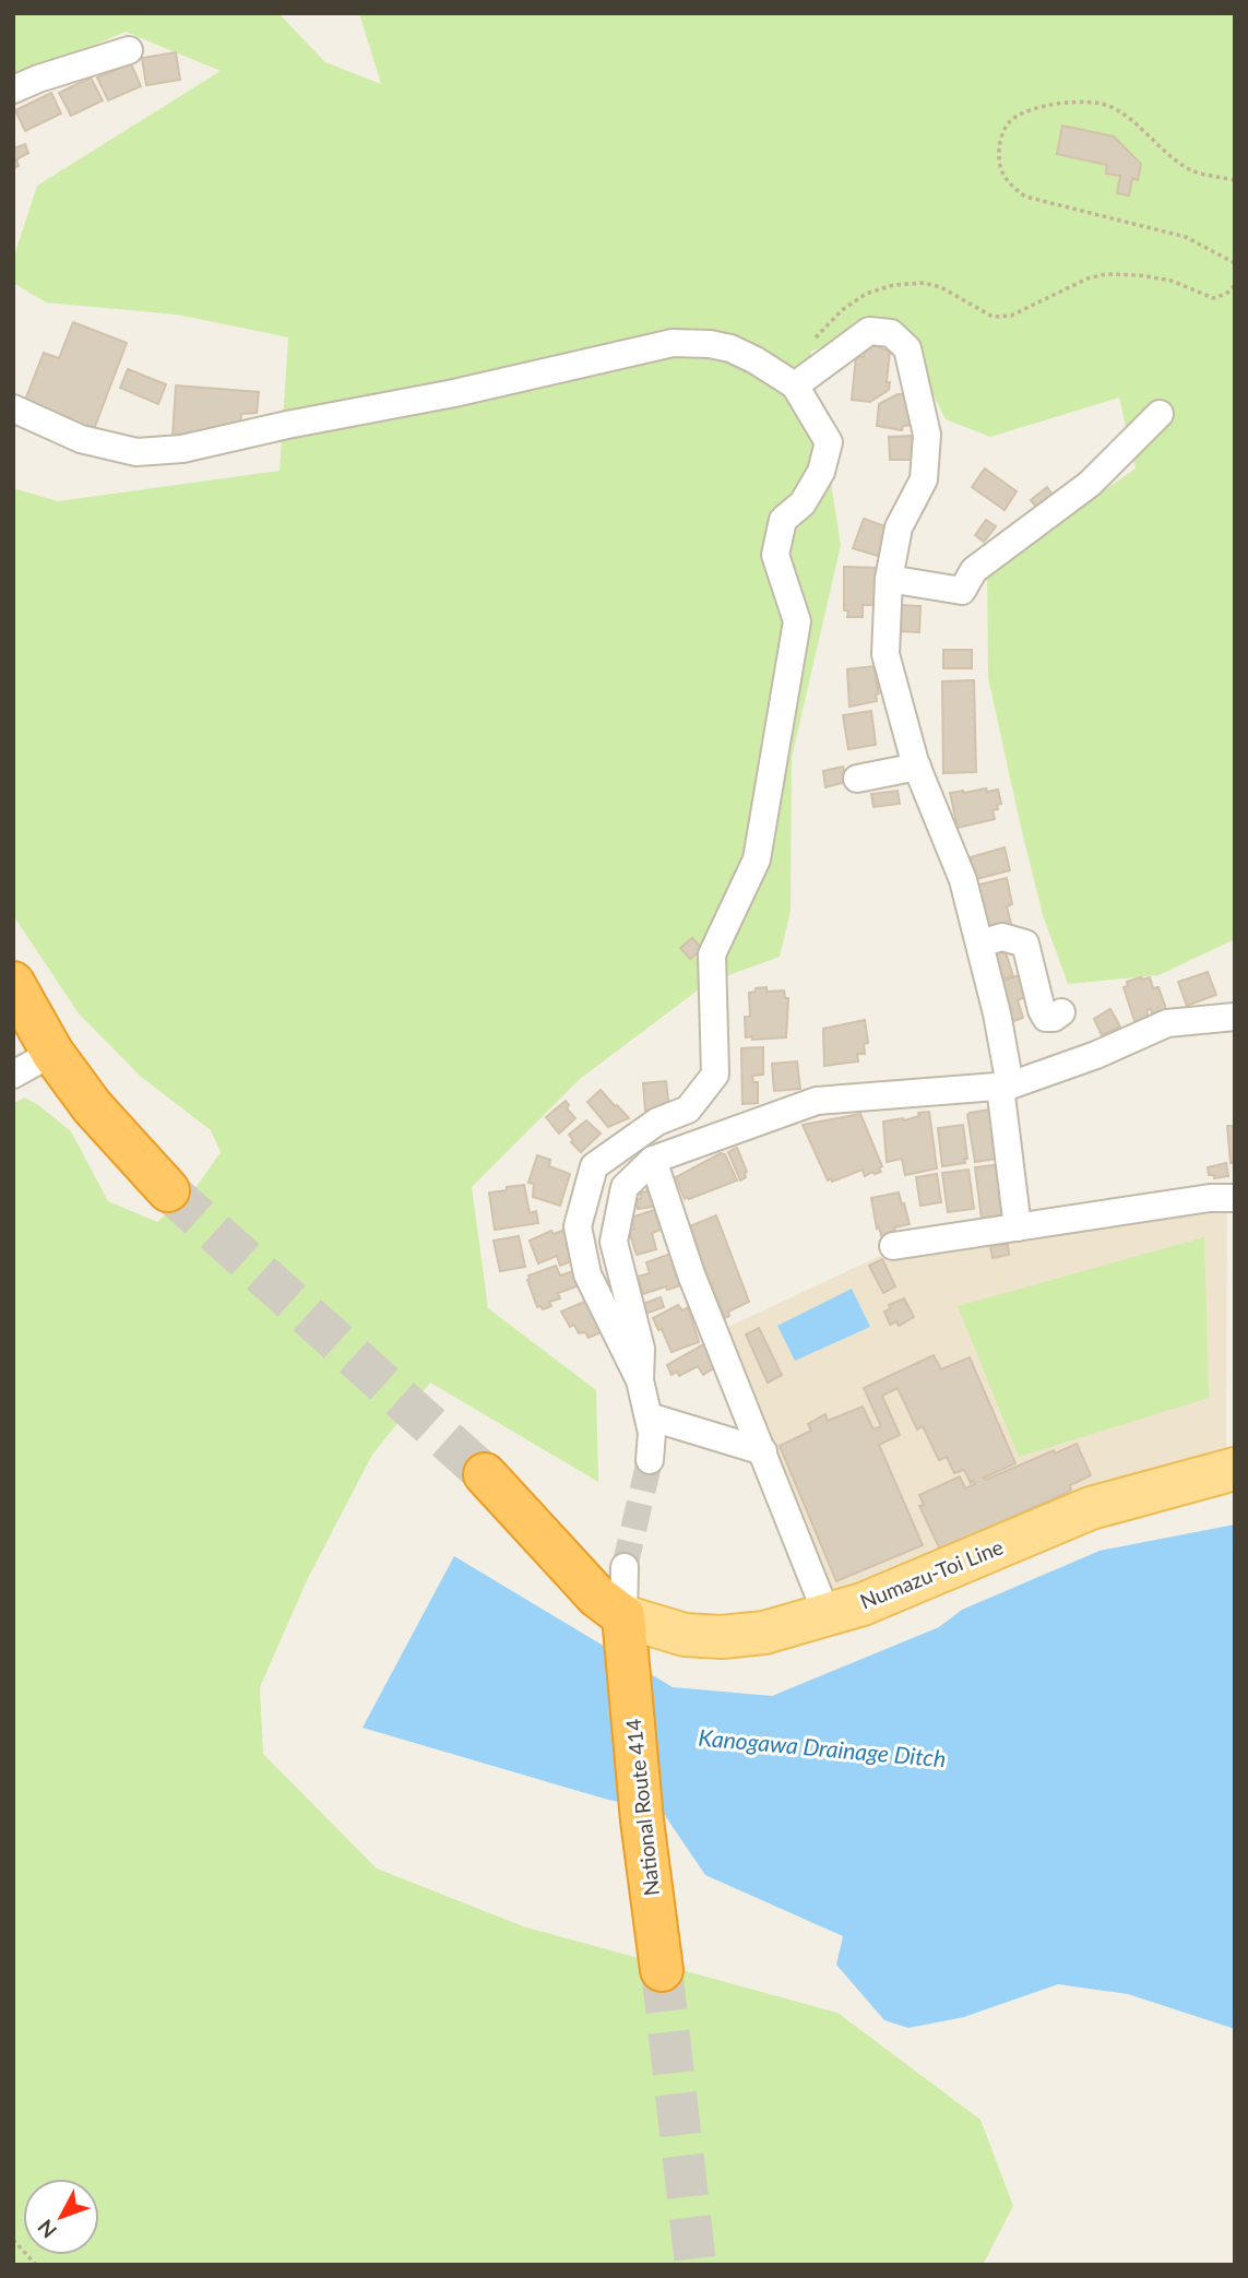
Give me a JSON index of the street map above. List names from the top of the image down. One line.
{"streets":{"highway":["National Route 414"],"main road":["Numazu-Toi Line"]},"crossings":[["Numazu-Toi Line","National Route 414"]],"water":["Kanogawa Drainage Ditch"],"north":"bottom left"}
